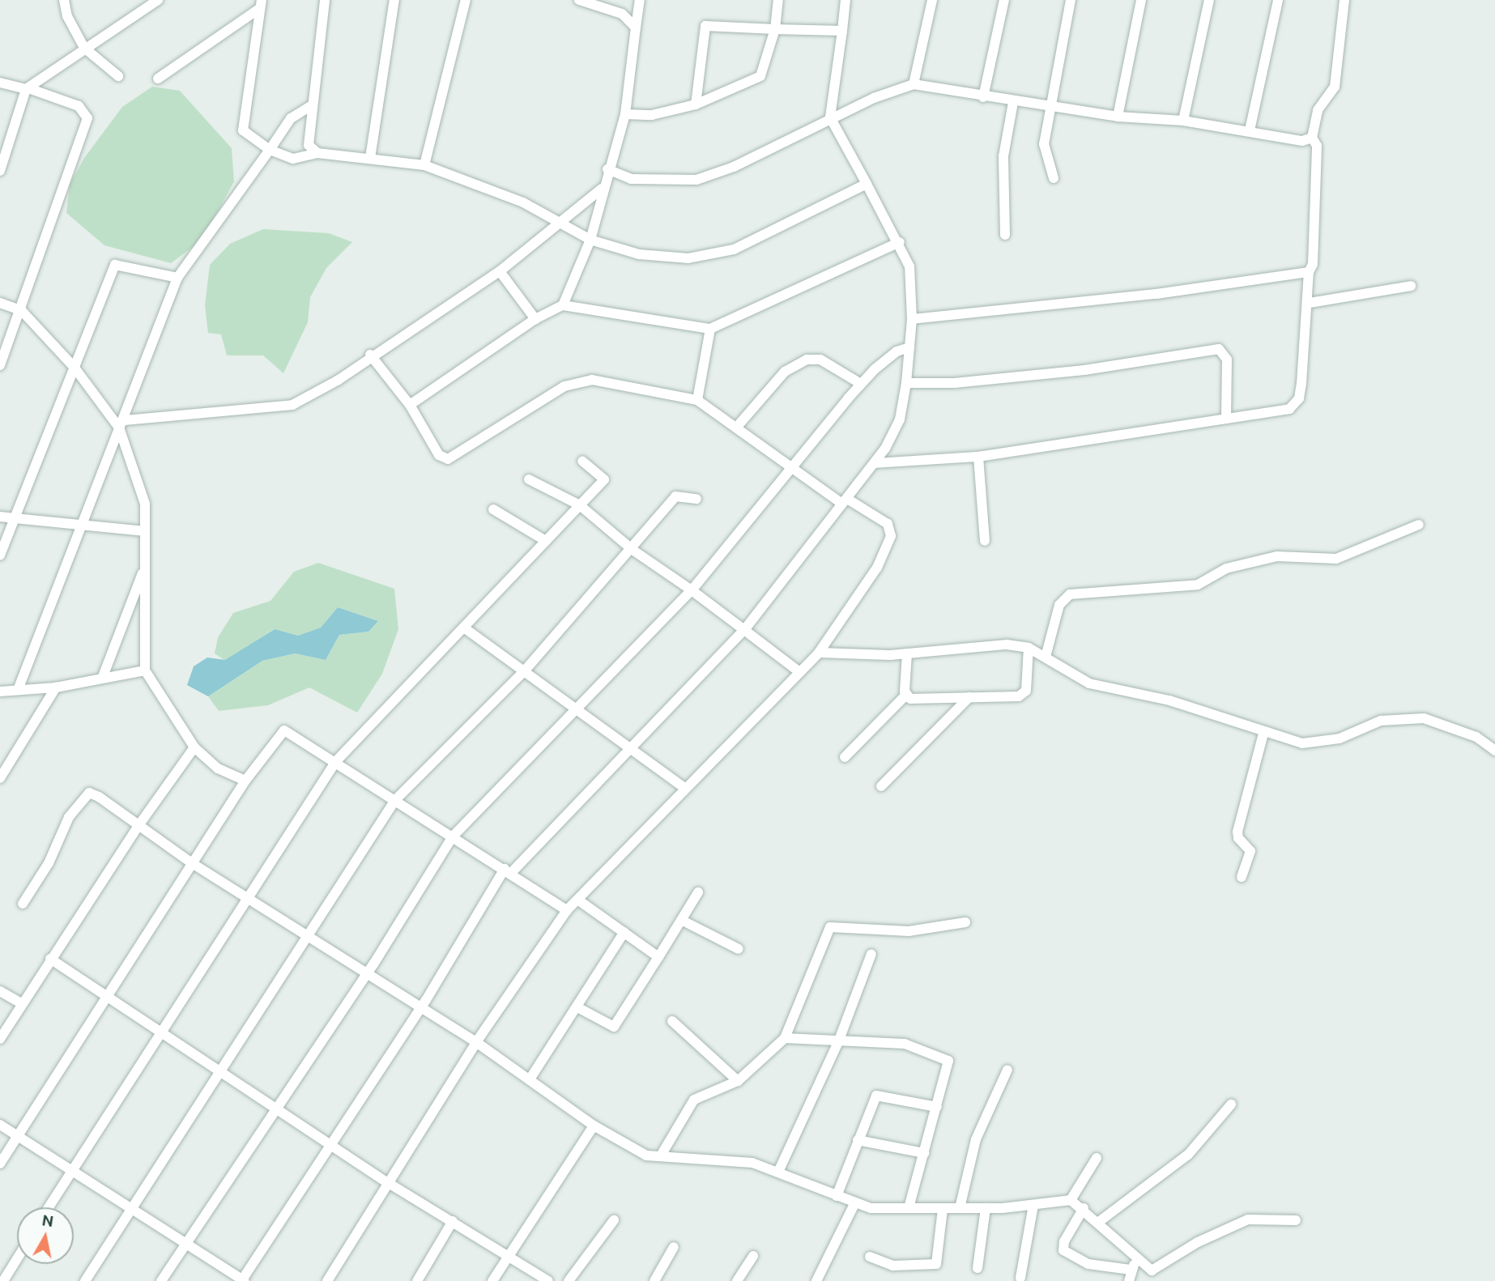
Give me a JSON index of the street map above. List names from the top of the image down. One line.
{"north":"top"}
